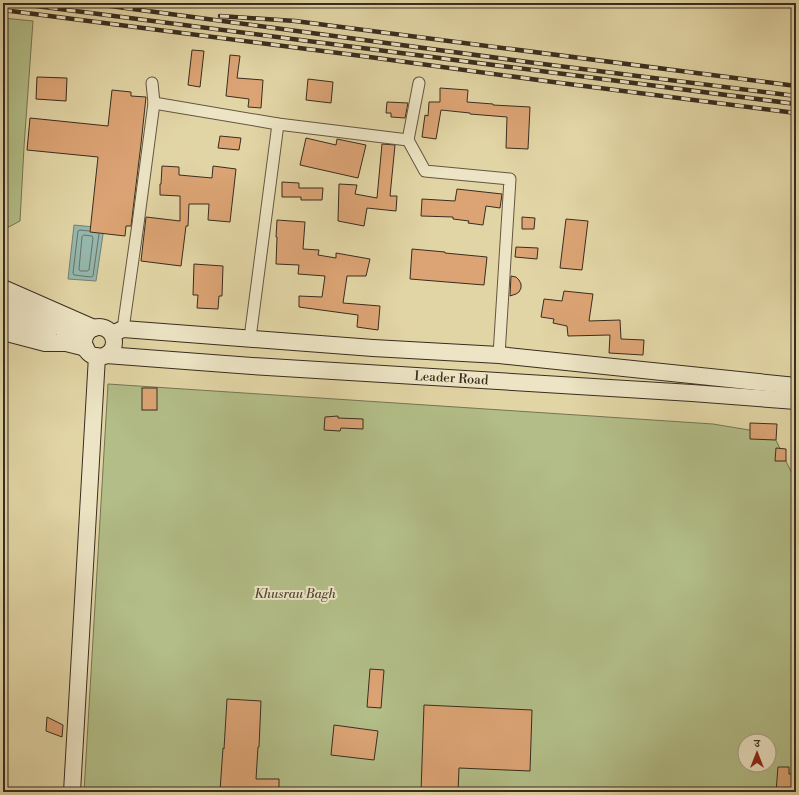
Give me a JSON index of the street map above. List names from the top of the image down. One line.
{"streets":{"main road":["Leader Road"]},"parks":["Khusrau Bagh"],"north":"top"}
